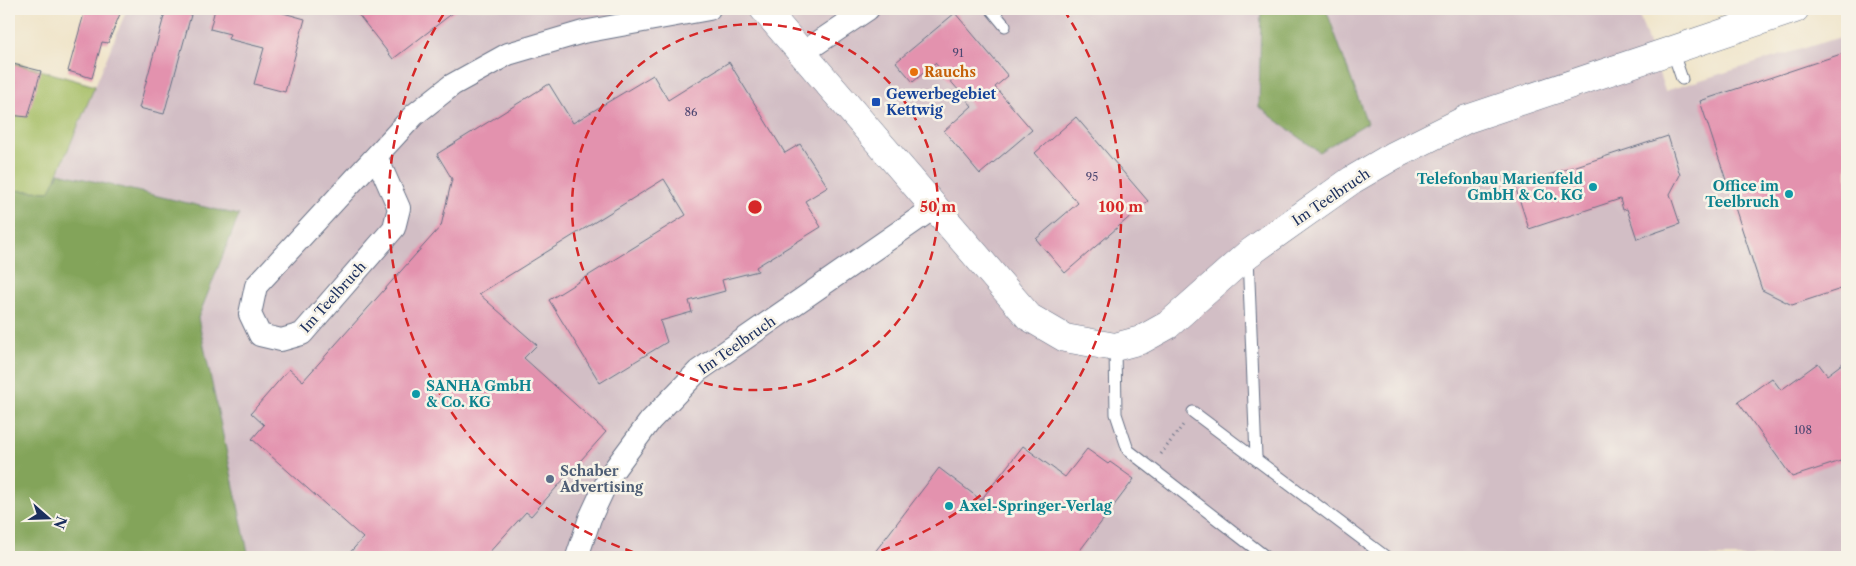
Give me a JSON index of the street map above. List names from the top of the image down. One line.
{"streets":{"street":["Im Teelbruch"]},"places":{"other":["Rauchs","Telefonbau Marienfeld GmbH & Co. KG","Office im Teelbruch","SANHA GmbH & Co. KG","Schaber Advertising","Axel-Springer-Verlag"],"transit":["Gewerbegebiet Kettwig"]},"house_numbers":["91","86","95","108"],"north":"right","rings":["50 m","100 m"]}
